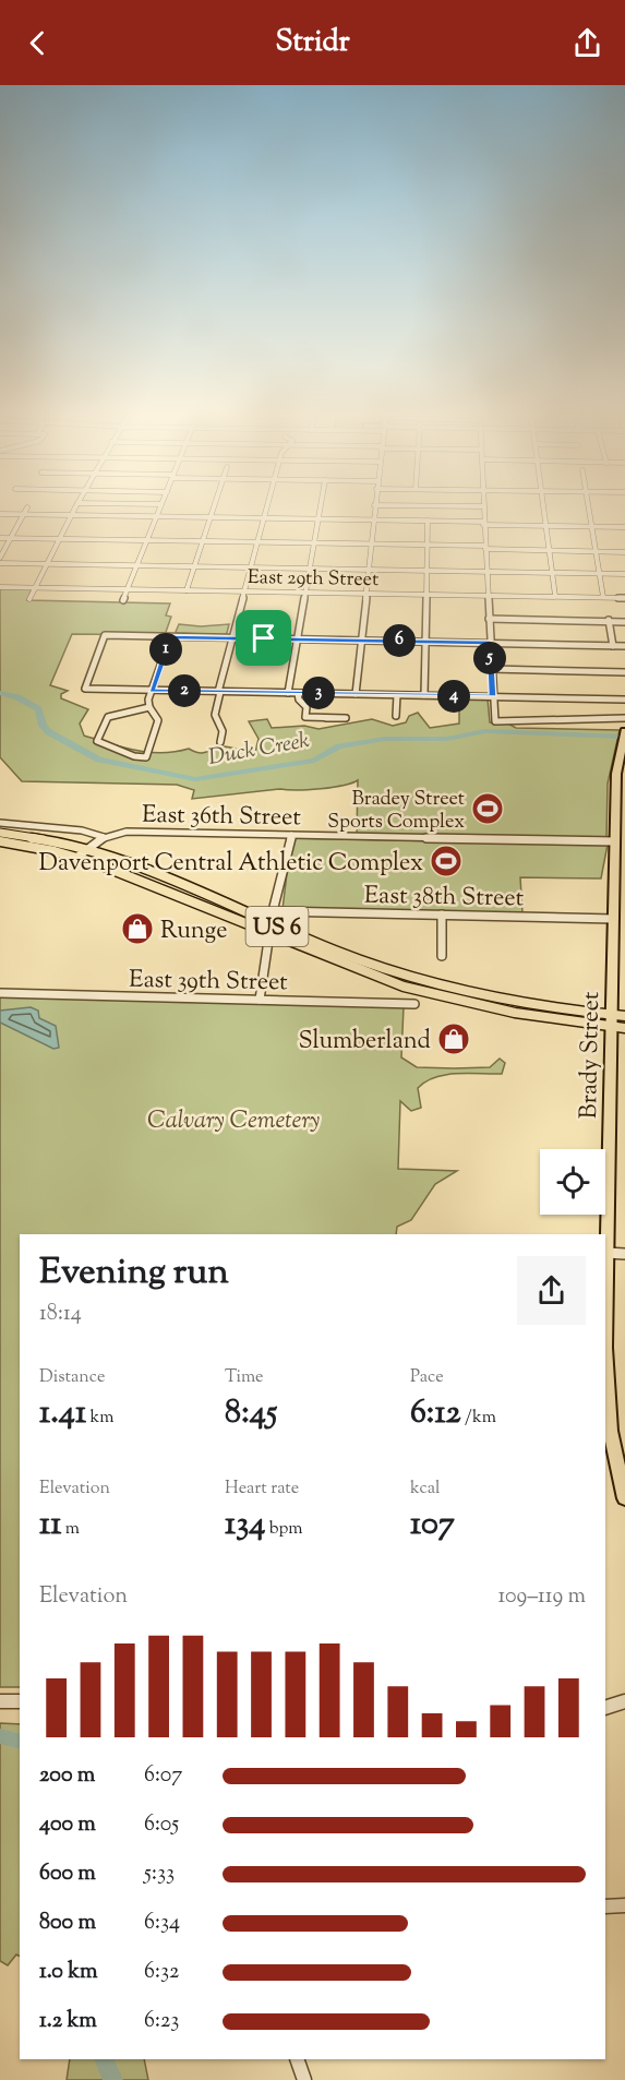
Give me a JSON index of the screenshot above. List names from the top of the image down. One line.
{"streets":{"highway":["Brady Street"],"main road":["US 6"],"street":["East 29th Street","East 36th Street","East 38th Street","East 39th Street"]},"crossings":[["East 36th Street","US 6"],["East 36th Street","Brady Street"],["East 38th Street","Brady Street"],["US 6","Brady Street"]],"water":["Duck Creek"],"parks":["Calvary Cemetery"],"places":{"sports":["Bradey Street Sports Complex","Davenport Central Athletic Complex"],"shop":["Runge","Slumberland"]},"page":{"header":"Stridr","pins":["6","1","5","2","3","4"],"heading":["Evening run","18:14"],"stats":[["Distance","1.41 km"],["Time","8:45"],["Pace","6:12 /km"],["Elevation","11 m"],["Heart rate","134 bpm"],["kcal","107"]],"chart":["Elevation","109–119 m"],"list":[{"name":"200 m","note":"6:07"},{"name":"400 m","note":"6:05"},{"name":"600 m","note":"5:33"},{"name":"800 m","note":"6:34"},{"name":"1.0 km","note":"6:32"},{"name":"1.2 km","note":"6:23"}]}}
